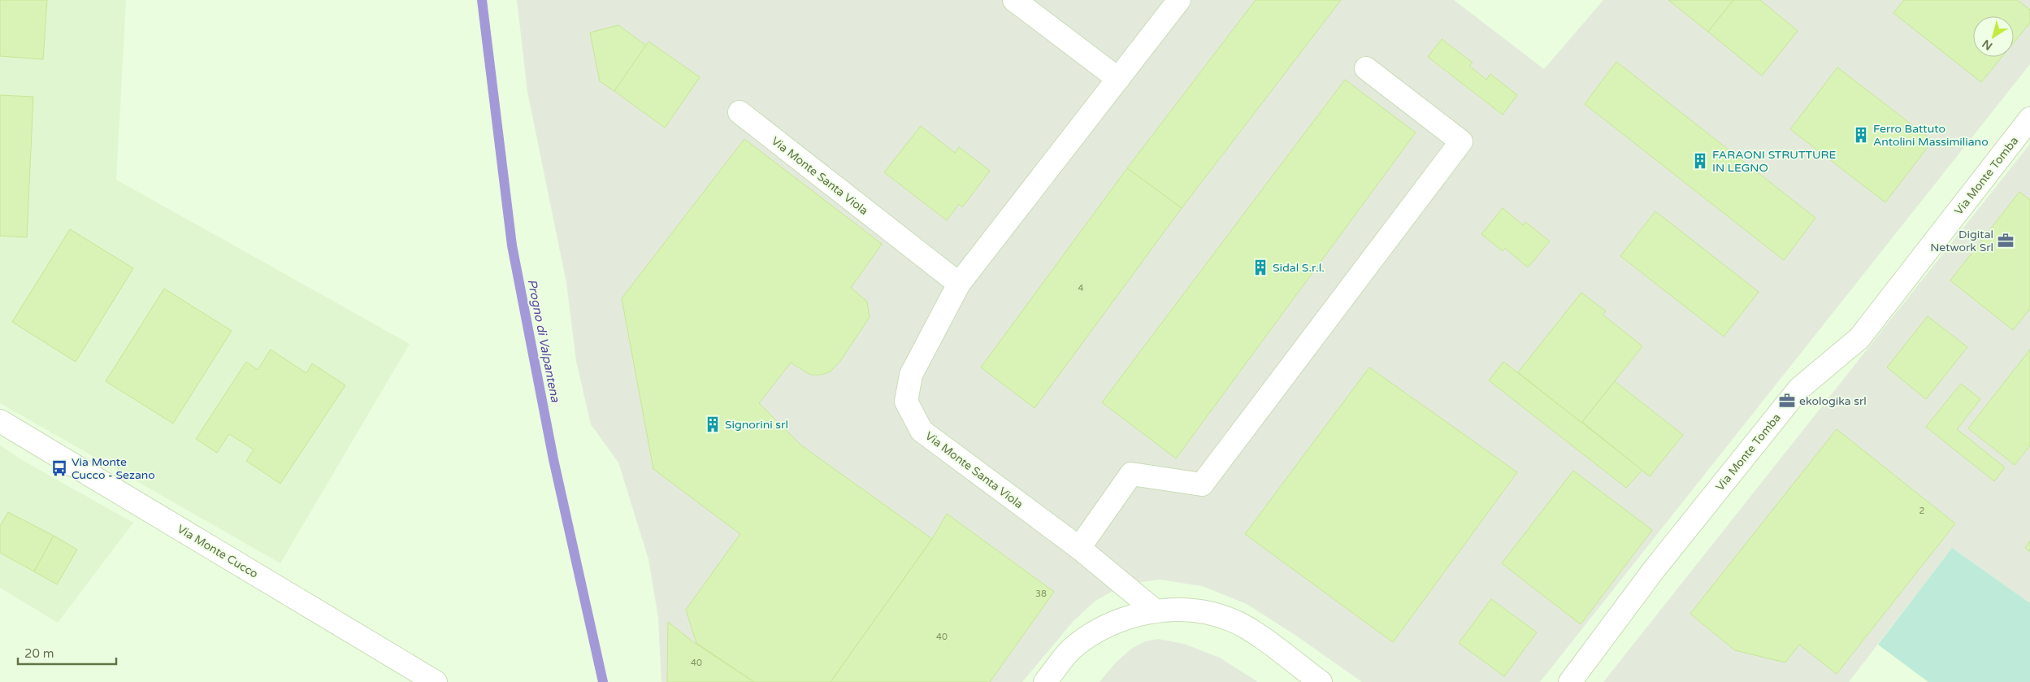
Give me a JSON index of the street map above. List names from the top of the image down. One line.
{"streets":{"street":["Via Monte Santa Viola","Via Monte Tomba","Via Monte Cucco"]},"water":["Progno di Valpantena"],"places":{"building":["Ferro Battuto Antolini Massimiliano","FARAONI STRUTTURE IN LEGNO","Sidal S.r.l.","Signorini srl"],"office":["Digital Network Srl","ekologika srl"],"bus stop":["Via Monte Cucco - Sezano"]},"house_numbers":["4","2","38","40","40"],"scale_bar":"20 m","north":"bottom left"}
